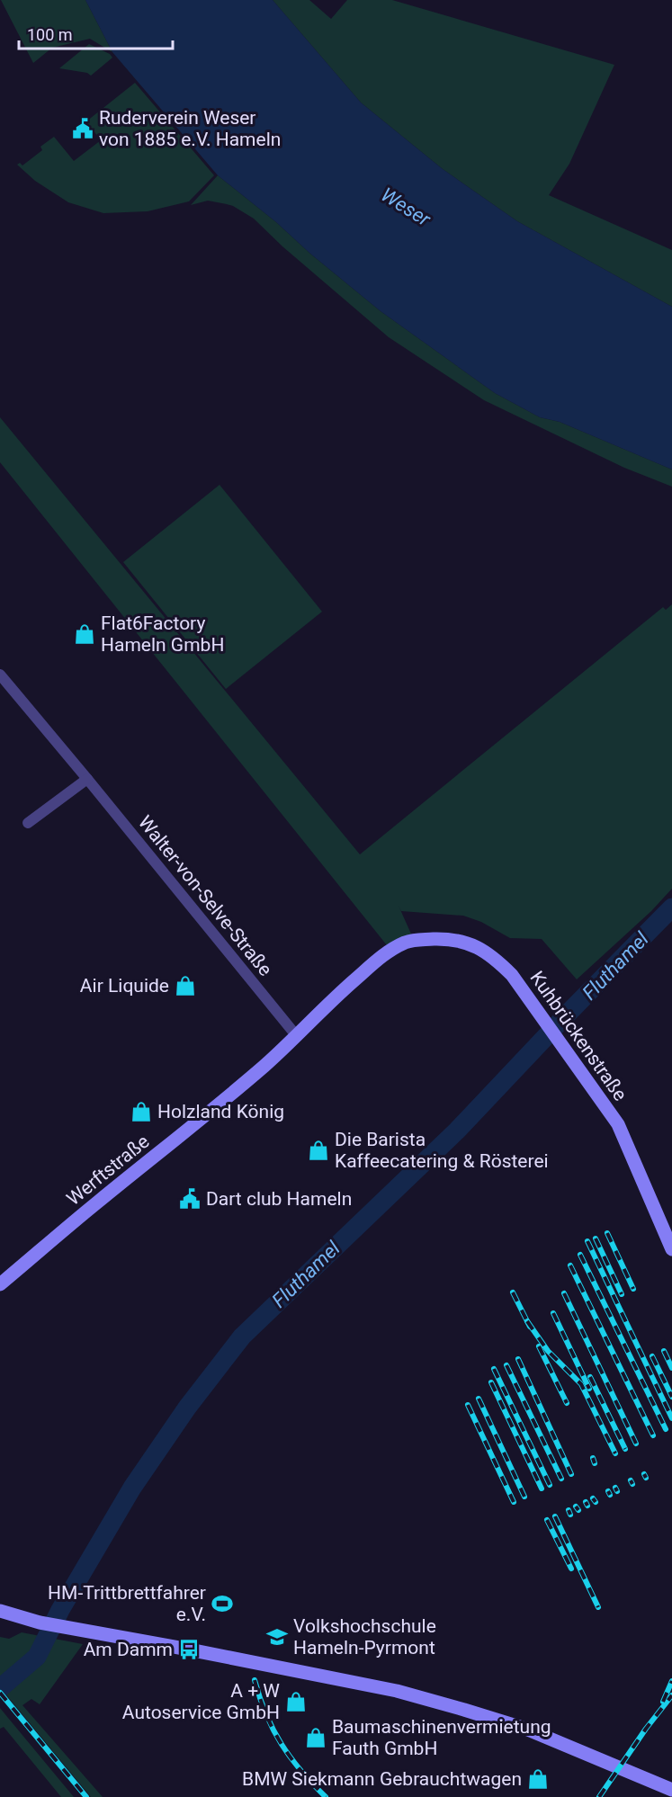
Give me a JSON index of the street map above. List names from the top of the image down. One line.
{"streets":{"street":["Walter-von-Selve-Straße","Kuhbrückenstraße","Werftstraße"]},"crossings":[["Walter-von-Selve-Straße","Werftstraße"],["Kuhbrückenstraße","Werftstraße"]],"water":["Weser","Fluthamel"],"places":{"public building":["Ruderverein Weser von 1885 e.V. Hameln","Dart club Hameln"],"shop":["Flat6Factory Hameln GmbH","Air Liquide","Holzland König","Die Barista Kaffeecatering & Rösterei","A + W Autoservice GmbH","Baumaschinenvermietung Fauth GmbH","BMW Siekmann Gebrauchtwagen"],"sports":["HM-Trittbrettfahrer e.V."],"school or university":["Volkshochschule Hameln-Pyrmont"],"bus stop":["Am Damm"]},"scale_bar":"100 m"}
